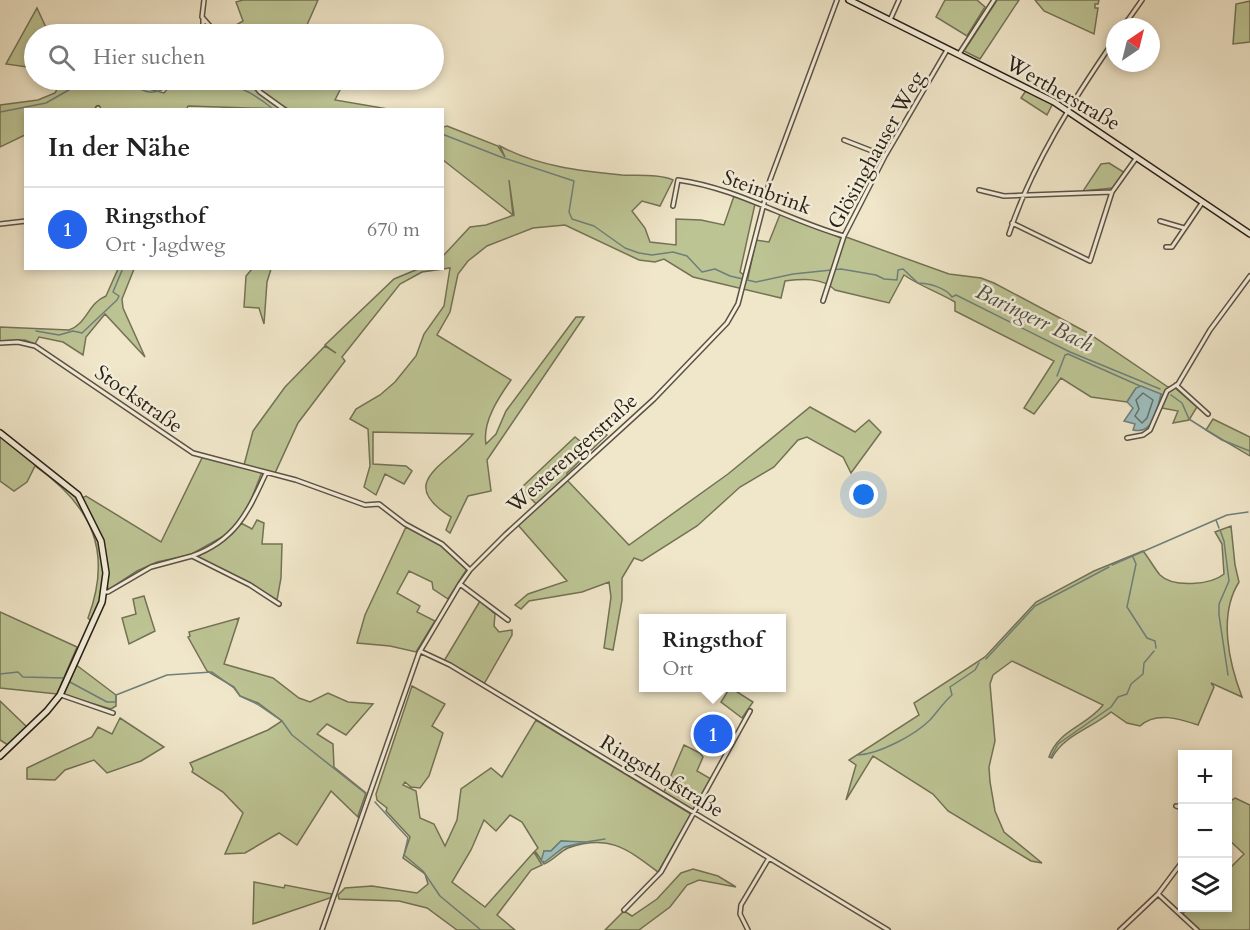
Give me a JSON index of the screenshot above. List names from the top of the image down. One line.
{"streets":{"main road":["Wertherstraße"],"street":["Glösinghauser Weg","Steinbrink","Stockstraße","Westerengerstraße","Ringsthofstraße"]},"crossings":[["Wertherstraße","Glösinghauser Weg"],["Glösinghauser Weg","Steinbrink"],["Steinbrink","Westerengerstraße"],["Stockstraße","Westerengerstraße"],["Westerengerstraße","Ringsthofstraße"]],"water":["Baringerr Bach"],"north":"top right","page":{"search":"Hier suchen","heading":"In der Nähe","list":[{"mark":"1","name":"Ringsthof","note":"Ort · Jagdweg","value":"670 m"}],"popup":["Ringsthof","Ort"],"pins":"1","map_buttons":["+","−"]}}
